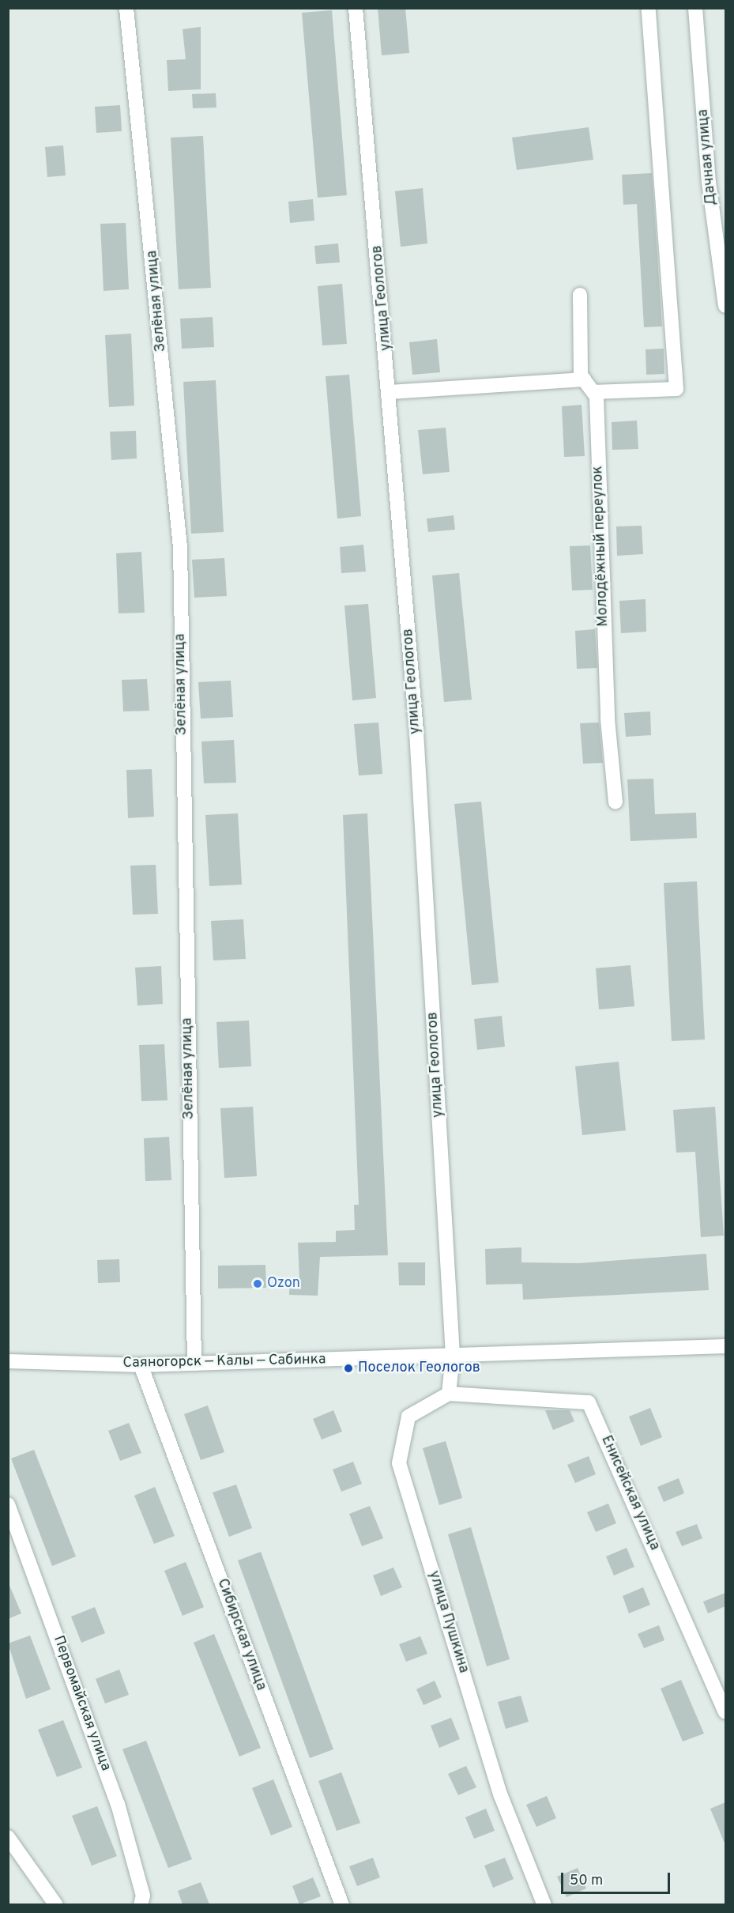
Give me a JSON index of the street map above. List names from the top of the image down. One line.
{"streets":{"street":["Дачная улица","улица Геологов","Зелёная улица","Молодёжный переулок","Саяногорск — Калы — Сабинка","Енисейская улица","улица Пушкина","Сибирская улица","Первомайская улица"]},"crossings":[["улица Геологов","Саяногорск — Калы — Сабинка"],["Зелёная улица","Саяногорск — Калы — Сабинка"],["Саяногорск — Калы — Сабинка","Сибирская улица"],["Енисейская улица","улица Пушкина"]],"places":["Ozon","Поселок Геологов"],"scale_bar":"50 m"}
